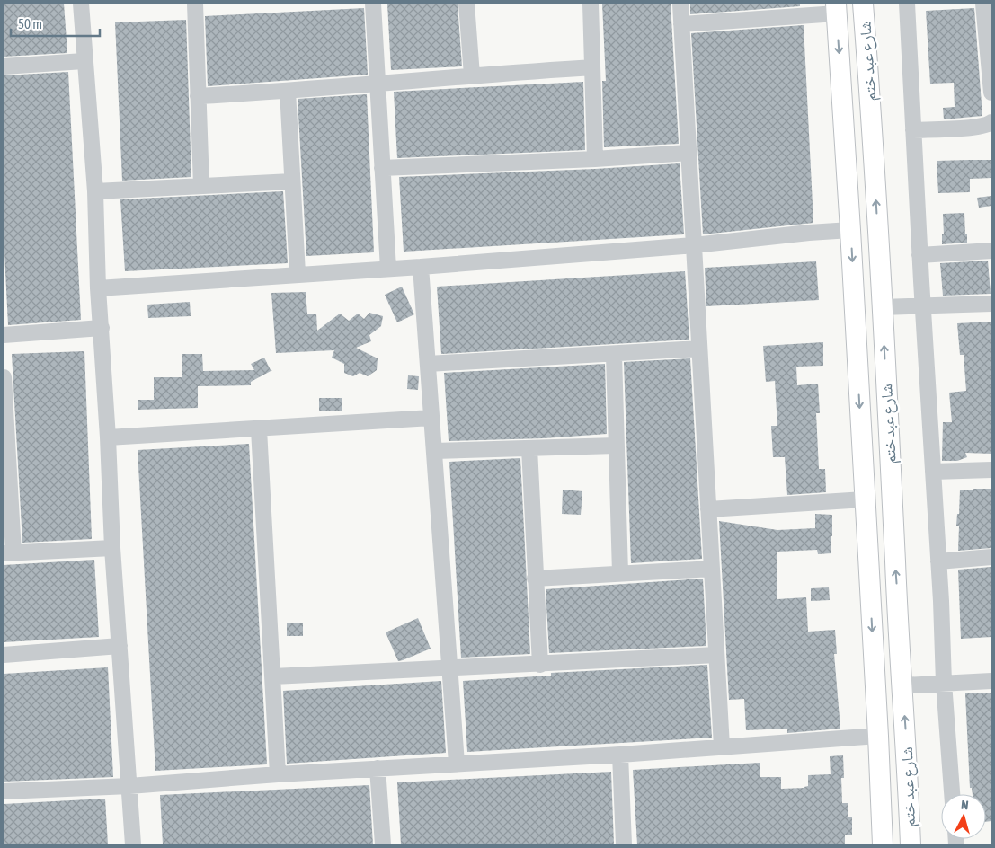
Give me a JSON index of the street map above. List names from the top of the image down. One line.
{"streets":{"main road":["شارع عبد ختم"]},"scale_bar":"50 m","north":"top"}
